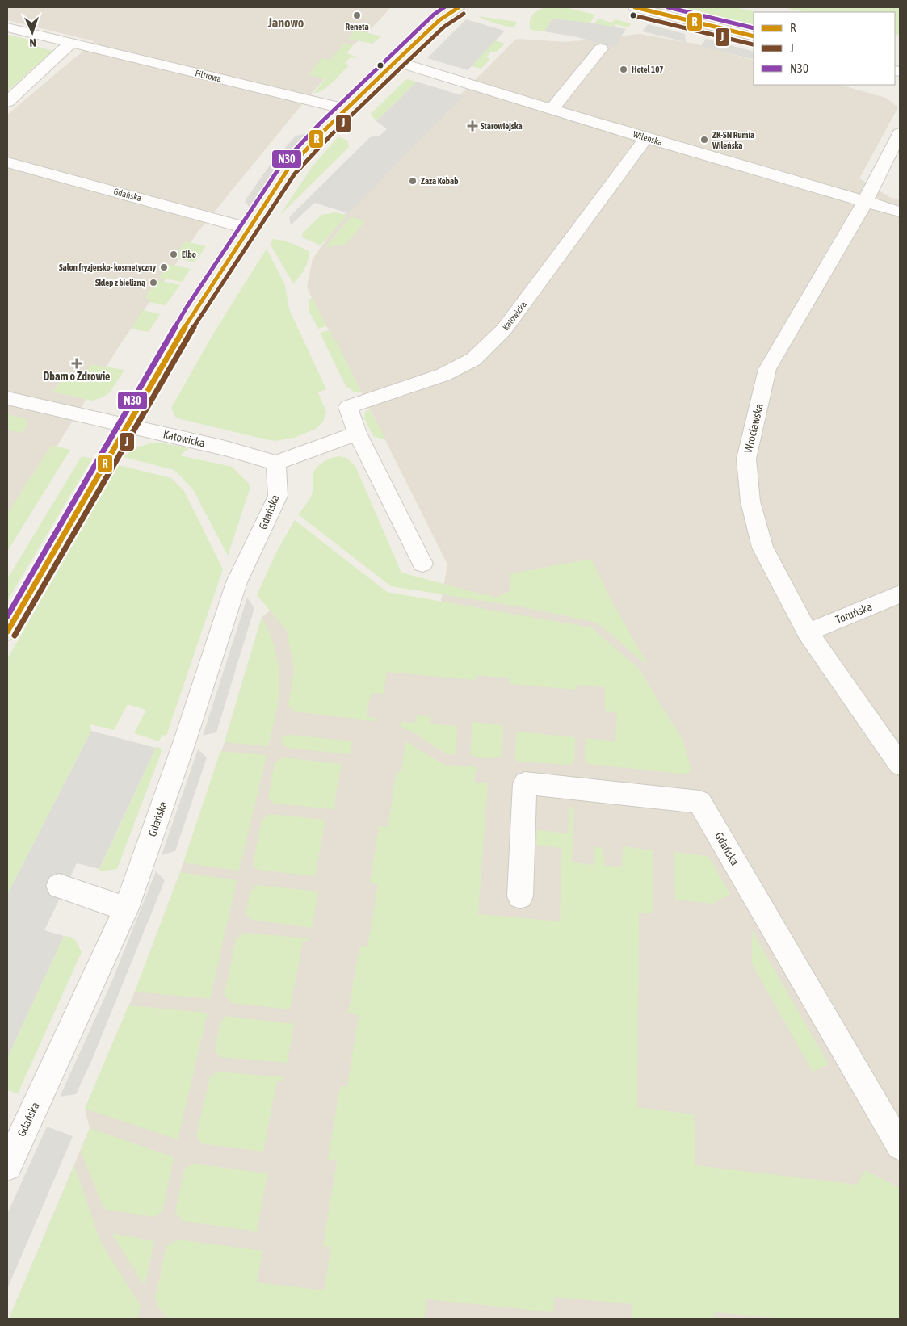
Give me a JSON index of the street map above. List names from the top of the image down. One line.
{"streets":{"street":["Filtrowa","Wileńska","Gdańska","Katowicka","Wrocławska","Toruńska"]},"crossings":[["Wileńska","Katowicka"],["Wileńska","Wrocławska"],["Gdańska","Katowicka"],["Wrocławska","Toruńska"]],"districts":["Janowo"],"places":{"other":["Reneta","Hotel 107","ZK-SN Rumia Wileńska","Zaza Kebab","Elbo","Salon fryzjersko- kosmetyczny","Sklep z bielizną"],"health":["Starowiejska","Dbam o Zdrowie"]},"lines":["transit line R","transit line N30","transit line J"],"legend":["R","J","N30"],"north":"bottom"}
